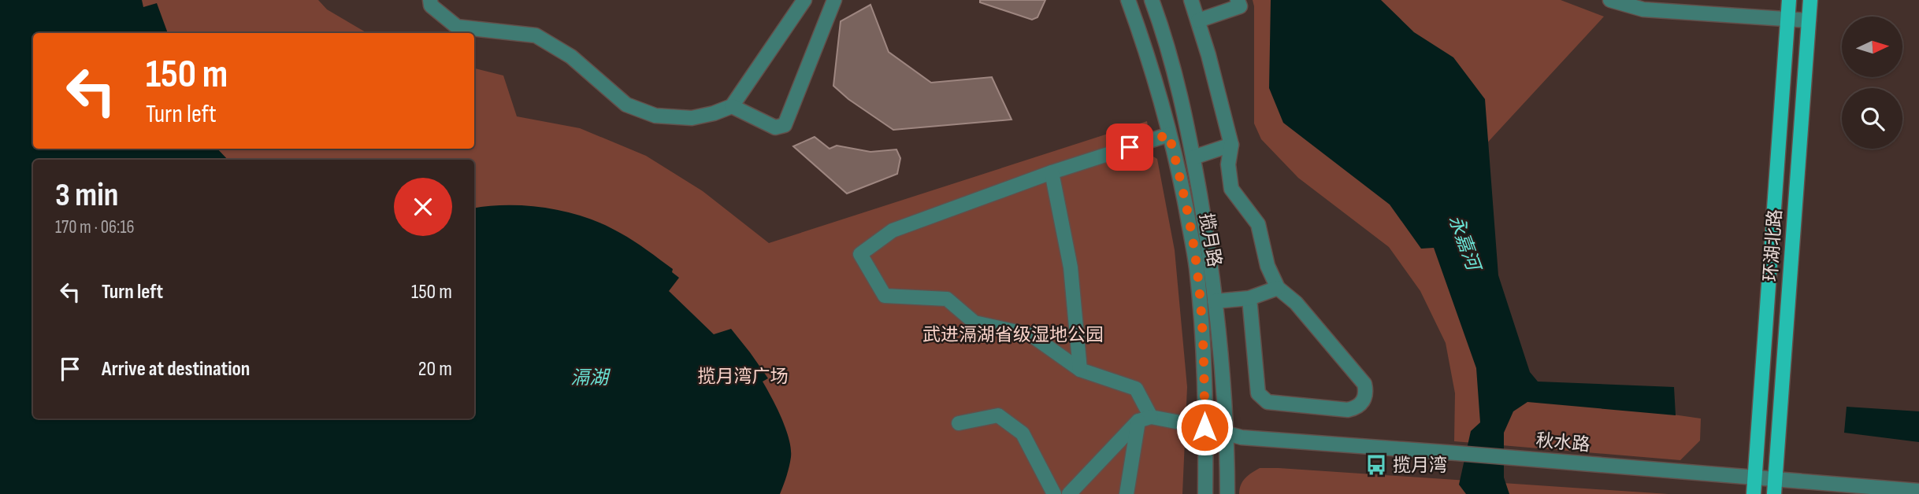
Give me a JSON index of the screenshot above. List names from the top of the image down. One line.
{"streets":{"main road":["环湖北路"],"street":["揽月路","秋水路"]},"crossings":[["揽月路","秋水路"],["环湖北路","秋水路"]],"water":["永嘉河","滆湖"],"parks":["武进滆湖省级湿地公园","揽月湾广场"],"places":{"bus stop":["揽月湾"]},"north":"right","page":{"turn":["150 m","Turn left"],"heading":["3 min","170 m · 06:16"],"list":[{"name":"Turn left","value":"150 m"},{"name":"Arrive at destination","value":"20 m"}]}}
